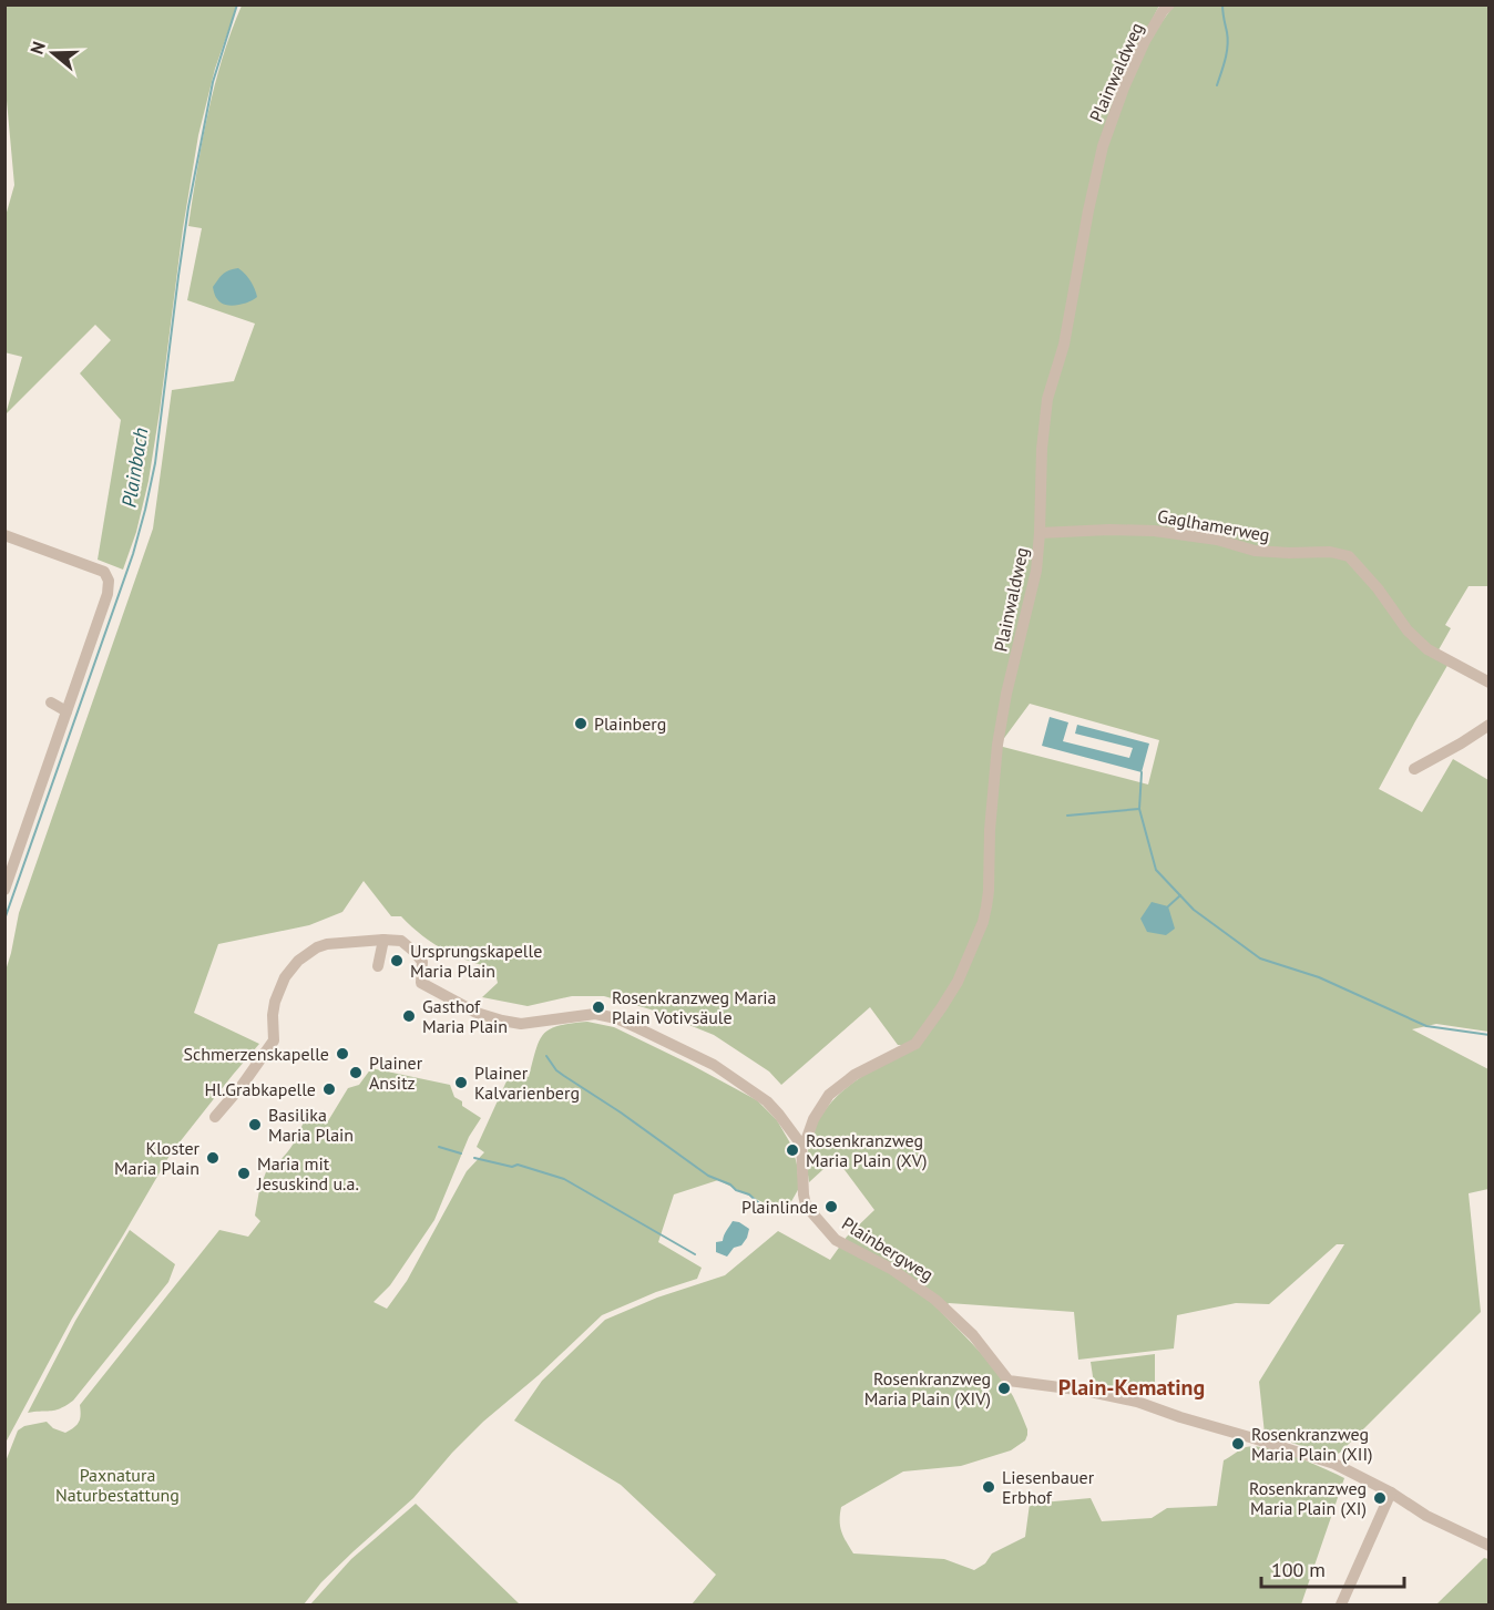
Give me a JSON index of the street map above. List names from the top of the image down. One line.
{"streets":{"street":["Plainwaldweg","Gaglhamerweg","Plainbergweg"]},"crossings":[["Plainwaldweg","Gaglhamerweg"],["Plainwaldweg","Plainbergweg"]],"districts":["Plain-Kemating"],"water":["Plainbach"],"parks":["Paxnatura Naturbestattung"],"places":["Plainberg","Ursprungskapelle Maria Plain","Rosenkranzweg Maria Plain Votivsäule","Gasthof Maria Plain","Schmerzenskapelle","Plainer Ansitz","Plainer Kalvarienberg","Hl.Grabkapelle","Basilika Maria Plain","Rosenkranzweg Maria Plain (XV)","Kloster Maria Plain","Maria mit Jesuskind u.a.","Plainlinde","Rosenkranzweg Maria Plain (XIV)","Rosenkranzweg Maria Plain (XII)","Liesenbauer Erbhof","Rosenkranzweg Maria Plain (XI)"],"scale_bar":"100 m","north":"left"}
